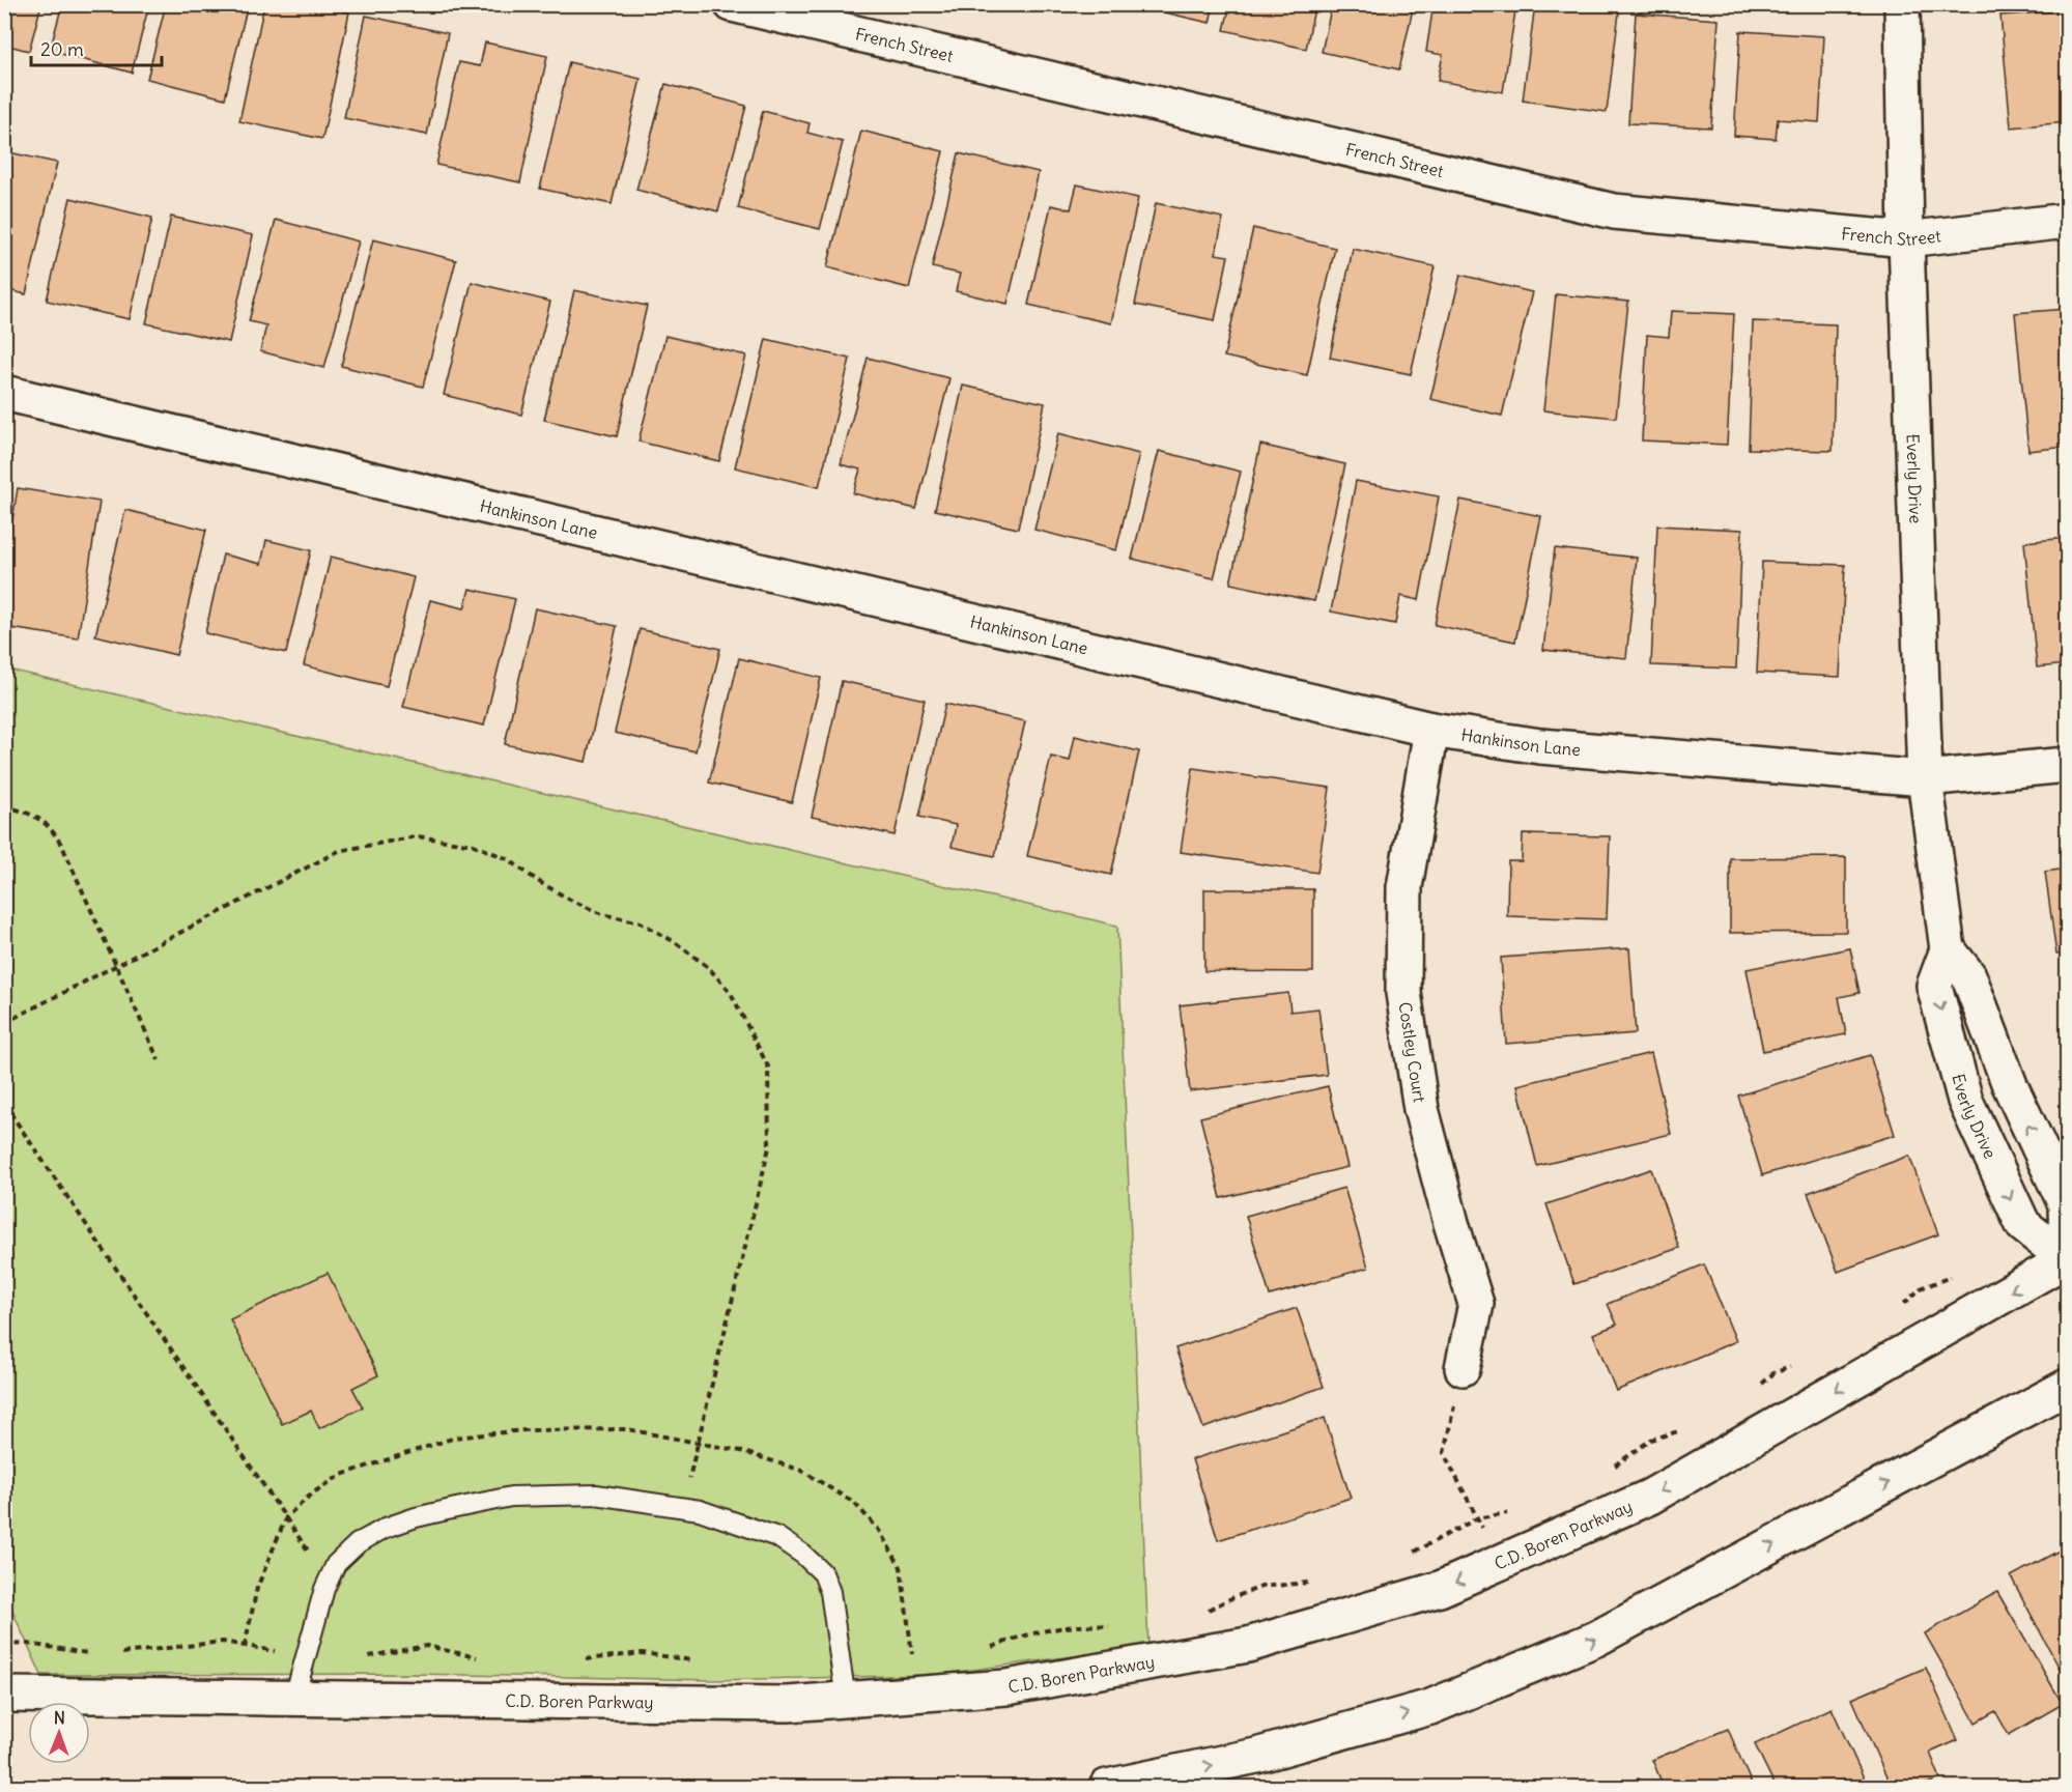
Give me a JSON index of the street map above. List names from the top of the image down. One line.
{"streets":{"street":["French Street","Everly Drive","Hankinson Lane","Costley Court","C.D. Boren Parkway"]},"crossings":[["French Street","Everly Drive"],["Everly Drive","Hankinson Lane"],["Everly Drive","C.D. Boren Parkway"],["Hankinson Lane","Costley Court"]],"scale_bar":"20 m","north":"top"}
